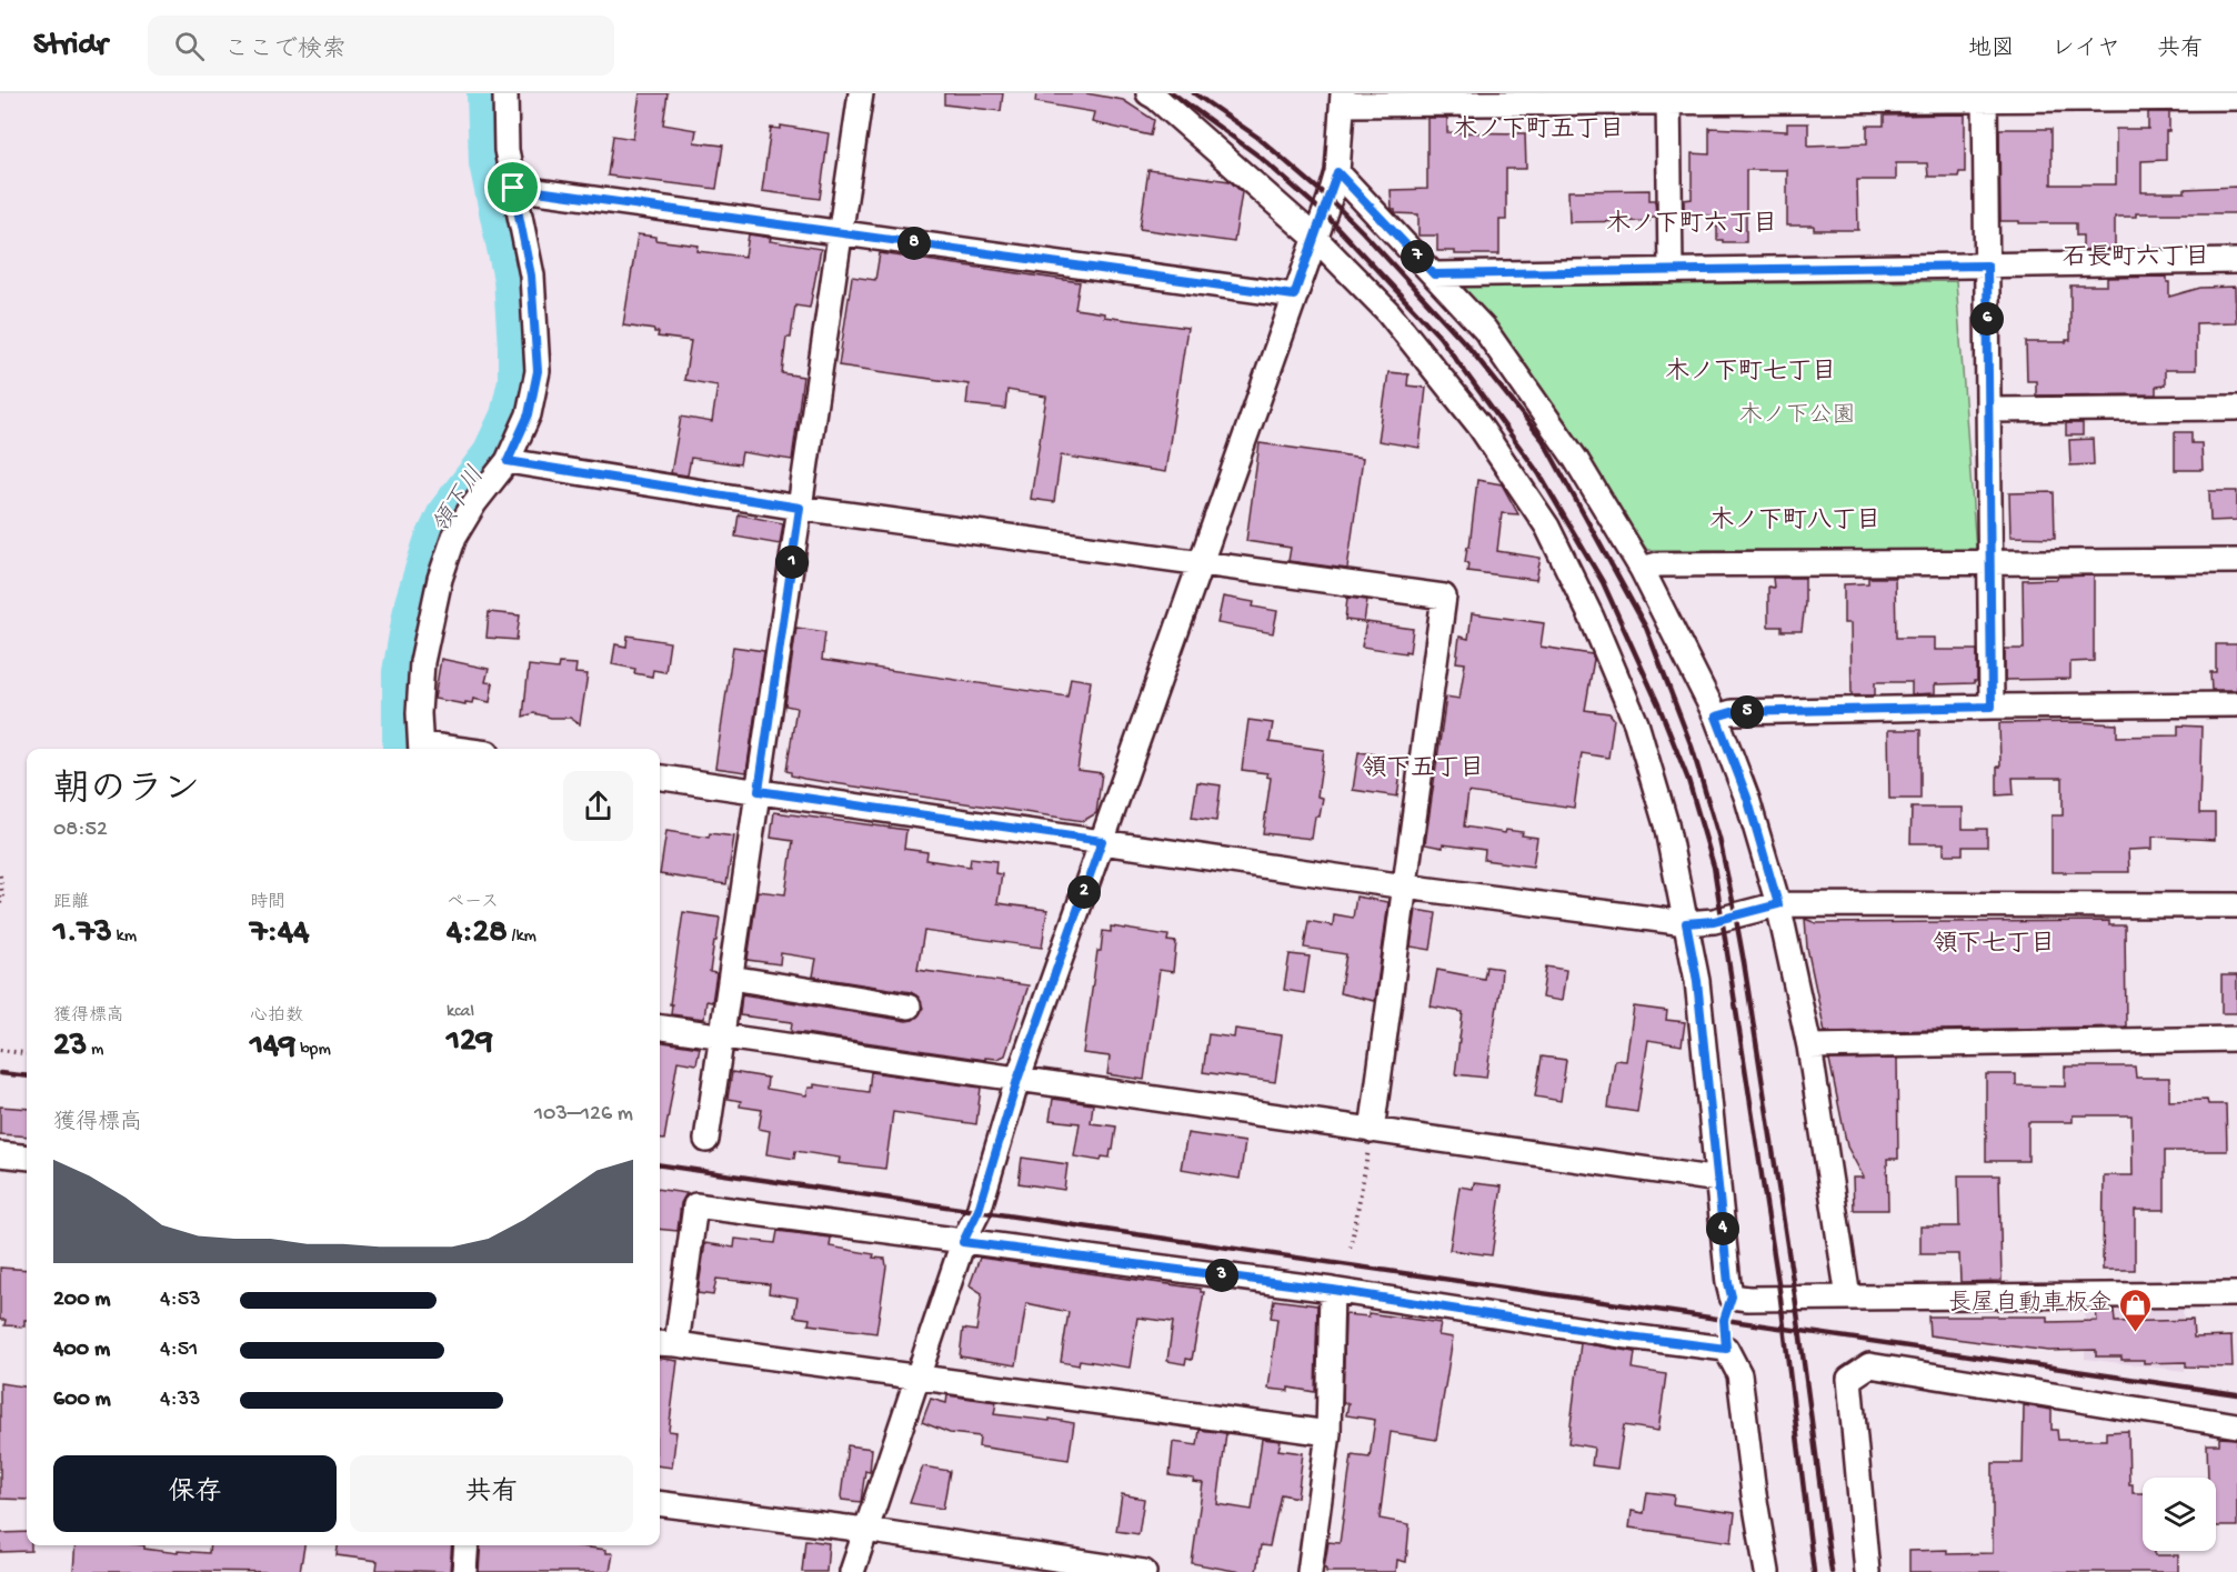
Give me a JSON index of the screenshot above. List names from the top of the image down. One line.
{"districts":["木ノ下町五丁目","木ノ下町六丁目","石長町六丁目","木ノ下町七丁目","木ノ下町八丁目","領下五丁目","領下七丁目"],"water":["領下川"],"parks":["木ノ下公園"],"places":{"shop":["長屋自動車板金"]},"page":{"header":"Stridr","search":"ここで検索","nav":["地図","レイヤ","共有"],"pins":["8","7","6","1","5","2","4","3"],"heading":["朝のラン","08:52"],"stats":[["距離","1.73 km"],["時間","7:44"],["ペース","4:28 /km"],["獲得標高","23 m"],["心拍数","149 bpm"],["kcal","129"]],"chart":["獲得標高","103–126 m"],"list":[{"name":"200 m","note":"4:53"},{"name":"400 m","note":"4:51"},{"name":"600 m","note":"4:33"}],"buttons":["保存","共有"]}}
